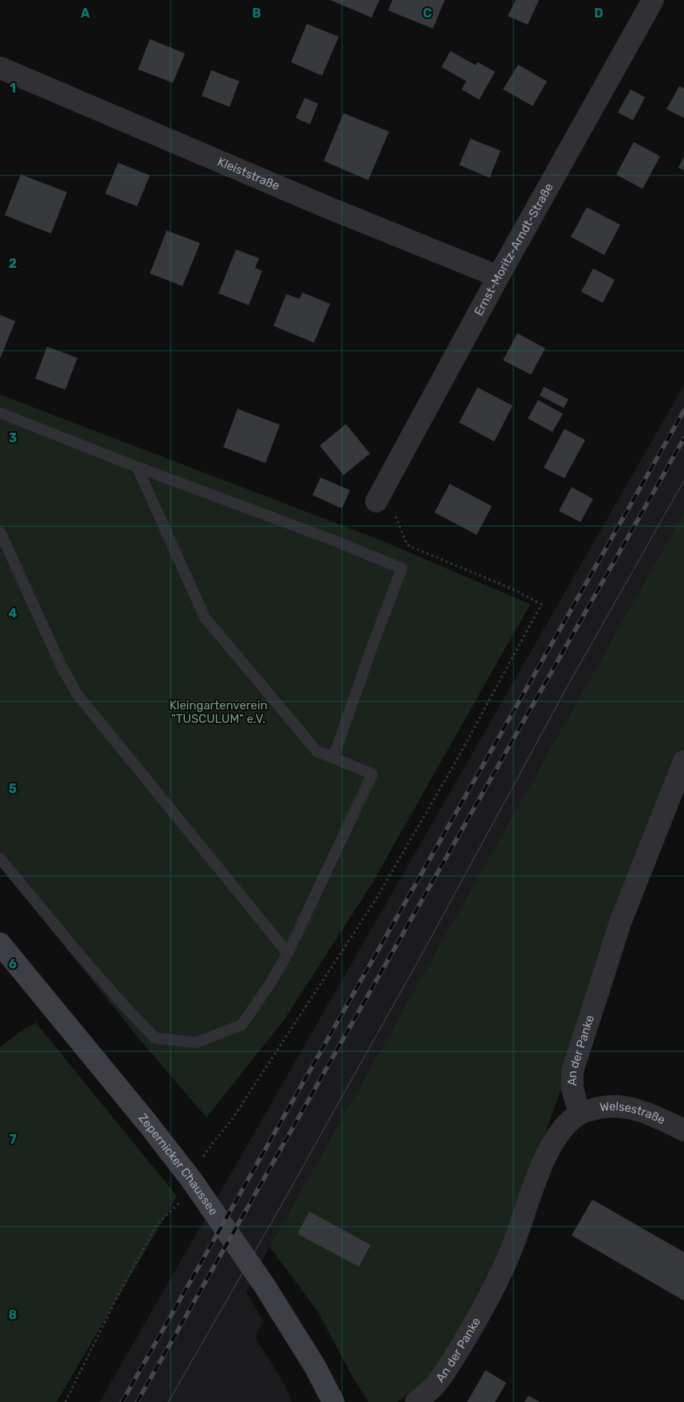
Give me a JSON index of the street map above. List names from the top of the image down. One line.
{"streets":{"main road":["Zepernicker Chaussee"],"street":["Kleiststraße","Ernst-Moritz-Arndt-Straße","An der Panke","Welsestraße"]},"crossings":[["Kleiststraße","Ernst-Moritz-Arndt-Straße"],["An der Panke","Welsestraße"]],"parks":["Kleingartenverein \"TUSCULUM\" e.V."],"grid":{"columns":["A","B","C","D"],"rows":["1","2","3","4","5","6","7","8"]}}
